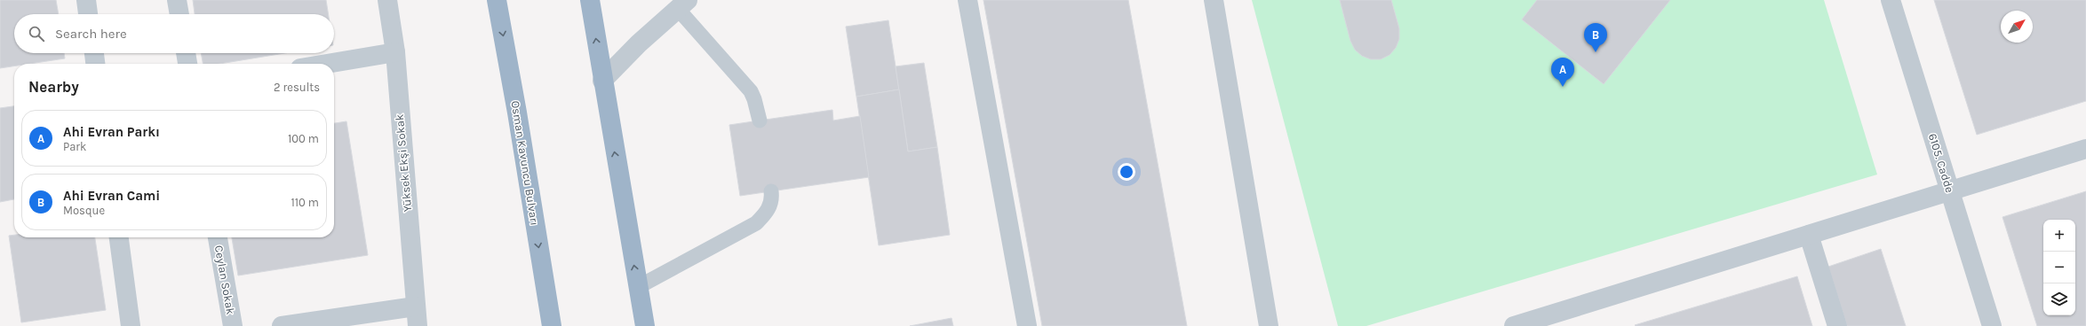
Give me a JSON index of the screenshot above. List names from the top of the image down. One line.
{"streets":{"highway":["Osman Kavuncu Bulvarı"],"street":["Yüksek Ekşi Sokak","6105. Cadde","Ceylan Sokak"]},"north":"top right","page":{"search":"Search here","pins":["B","A"],"heading":["Nearby","2 results"],"list":[{"mark":"A","name":"Ahi Evran Parkı","note":"Park","value":"100 m"},{"mark":"B","name":"Ahi Evran Cami","note":"Mosque","value":"110 m"}],"map_buttons":["+","−"]}}
